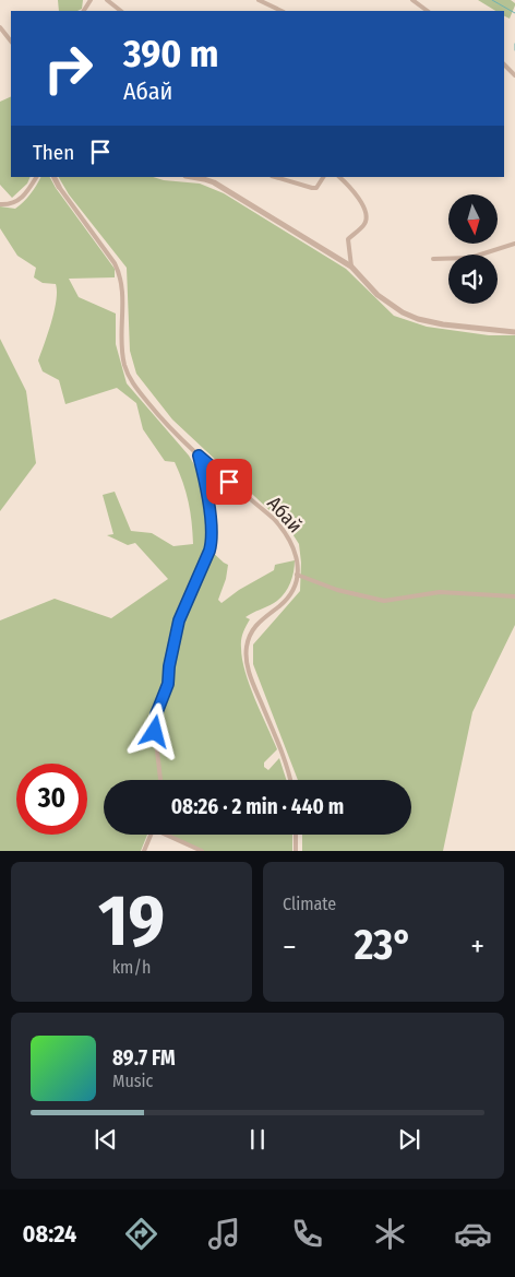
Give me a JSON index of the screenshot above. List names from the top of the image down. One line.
{"streets":{"street":["Абай"]},"north":"bottom","page":{"turn":["390 m","Абай"],"then":"Then","limit":"30","trip":"08:26 · 2 min · 440 m","tile":[["19","km/h"],"Climate"],"heat":["−","23°","+"],"song":["89.7 FM","Music"],"tabs":"08:24"}}
